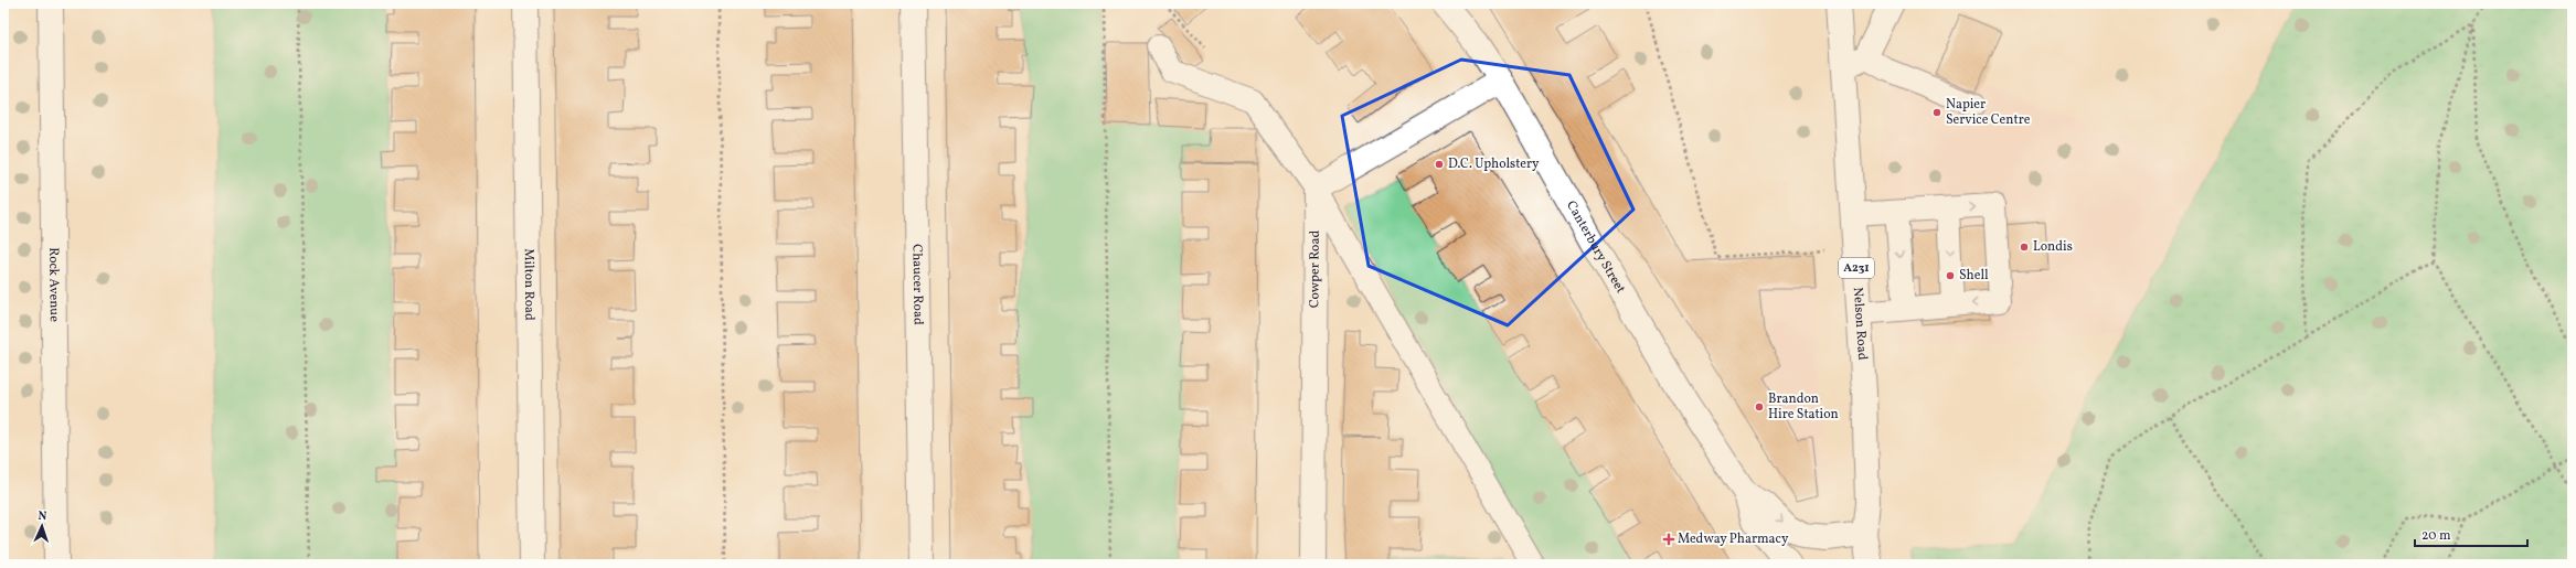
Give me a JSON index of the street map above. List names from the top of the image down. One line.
{"streets":{"street":["Canterbury Street","A231","Cowper Road","Rock Avenue","Milton Road","Chaucer Road","Nelson Road"]},"crossings":[["Canterbury Street","Nelson Road"]],"places":{"other":["Napier Service Centre","D.C. Upholstery","Londis","Shell","Brandon Hire Station"],"health":["Medway Pharmacy"]},"scale_bar":"20 m","north":"top"}
